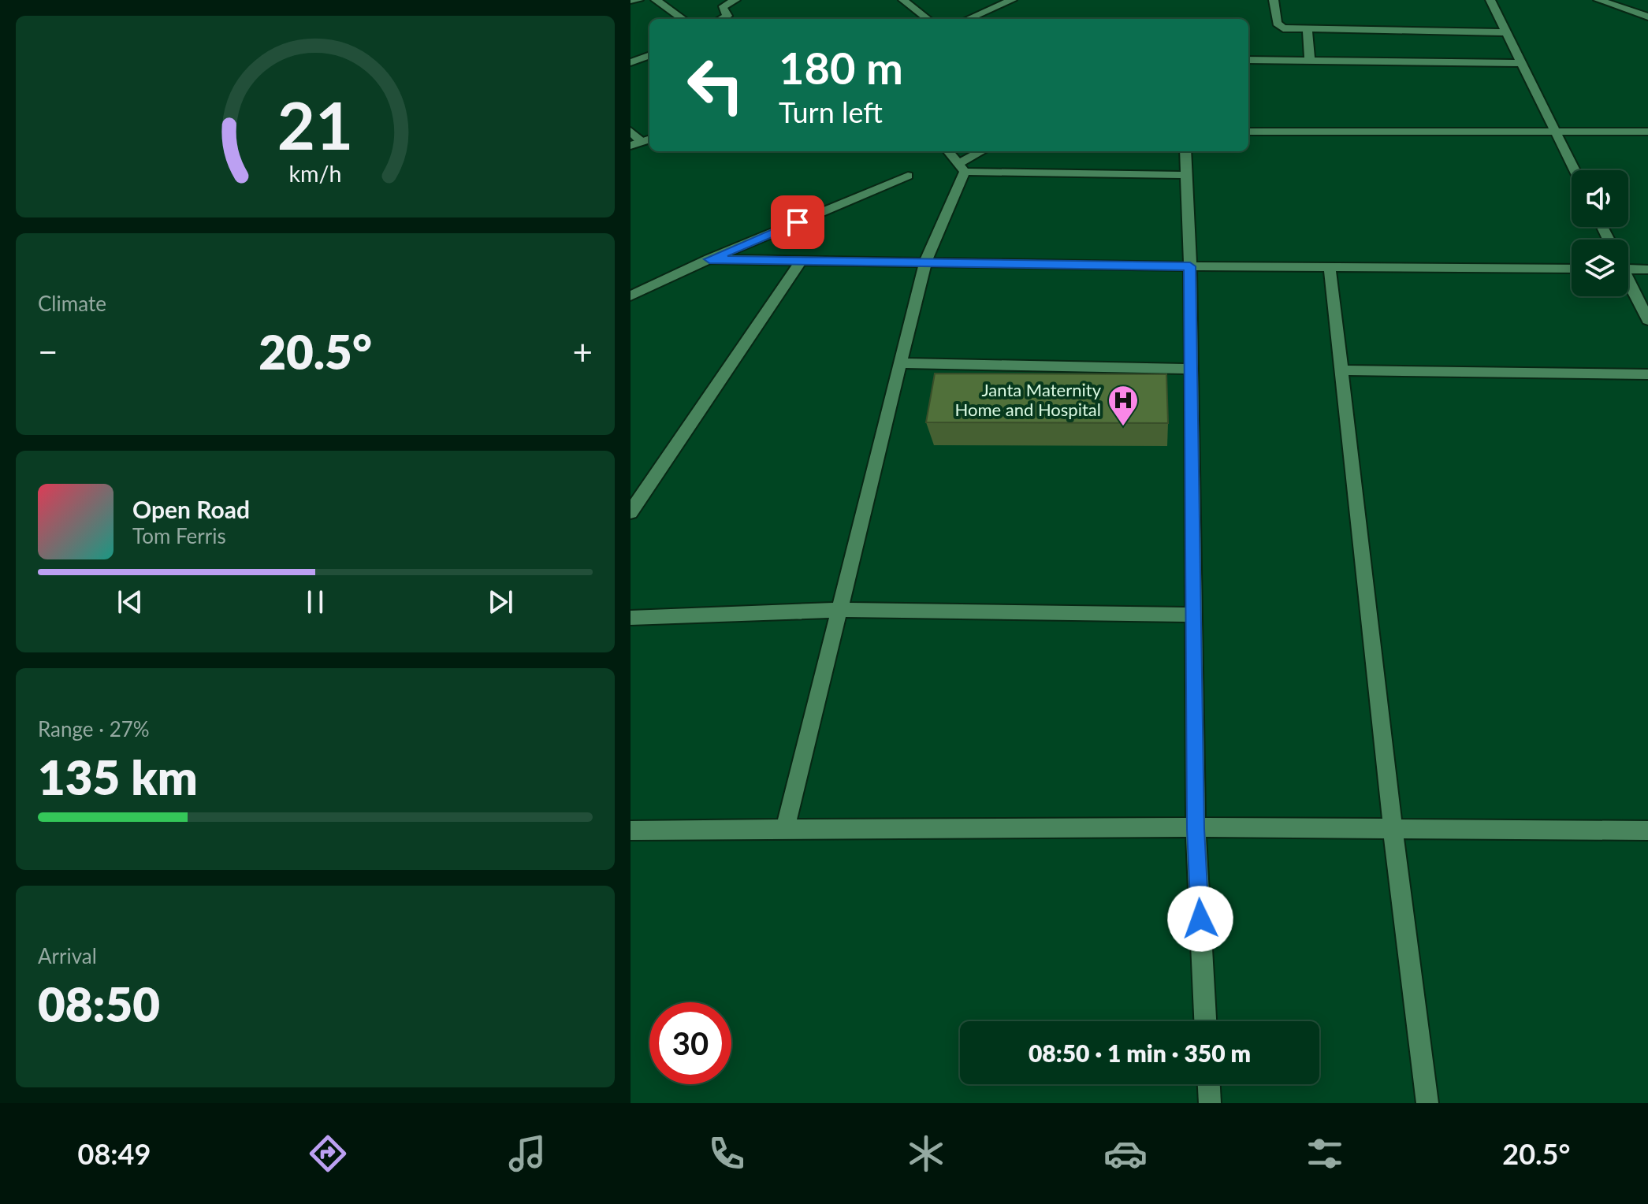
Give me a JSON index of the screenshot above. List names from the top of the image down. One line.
{"places":{"hospital":["Janta Maternity Home and Hospital"]},"page":{"turn":["180 m","Turn left"],"tile":["Climate",["Range · 27%","135 km"],["Arrival","08:50"]],"heat":["−","20.5°","+"],"song":["Open Road","Tom Ferris"],"limit":"30","trip":"08:50 · 1 min · 350 m","tabs":["08:49","20.5°"],"gauge":["21","km/h"]}}
